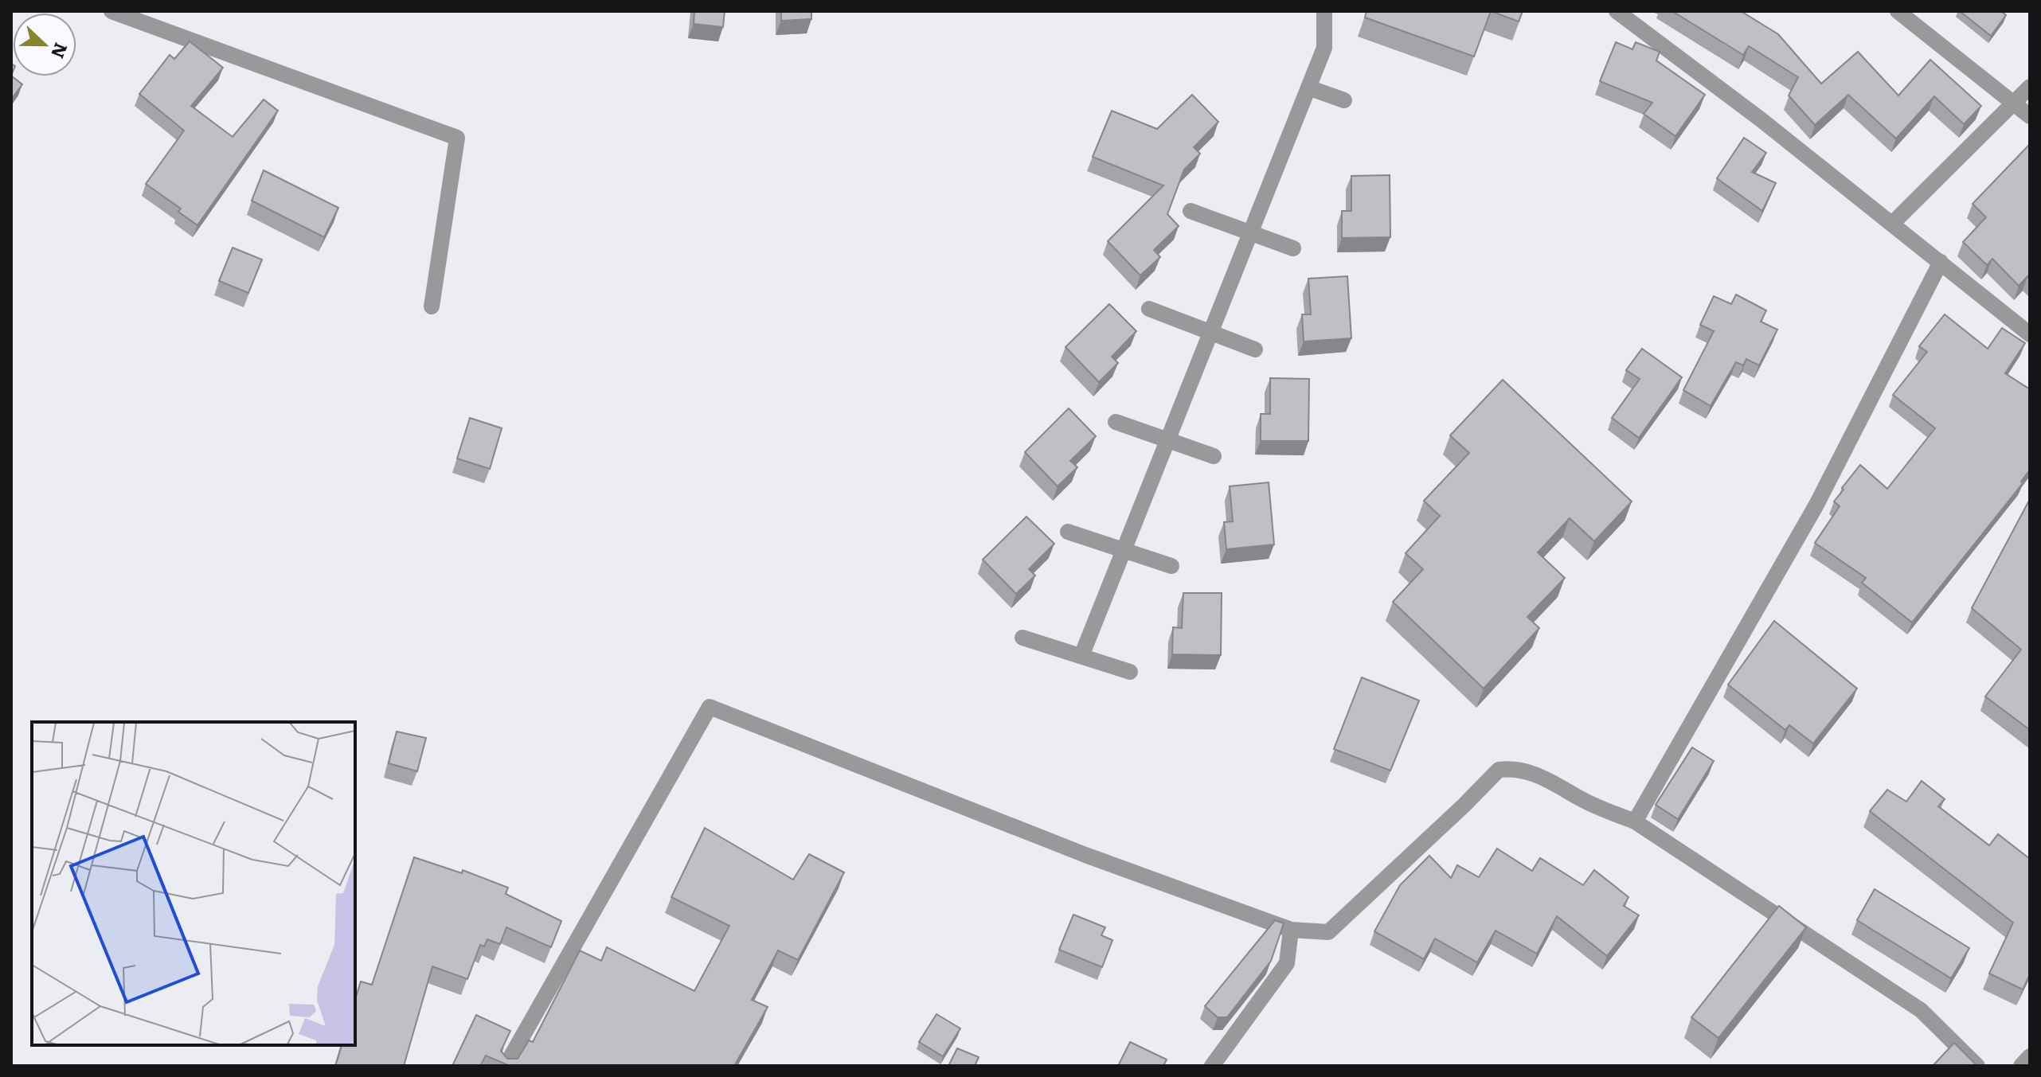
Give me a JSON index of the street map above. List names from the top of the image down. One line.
{"north":"right"}
